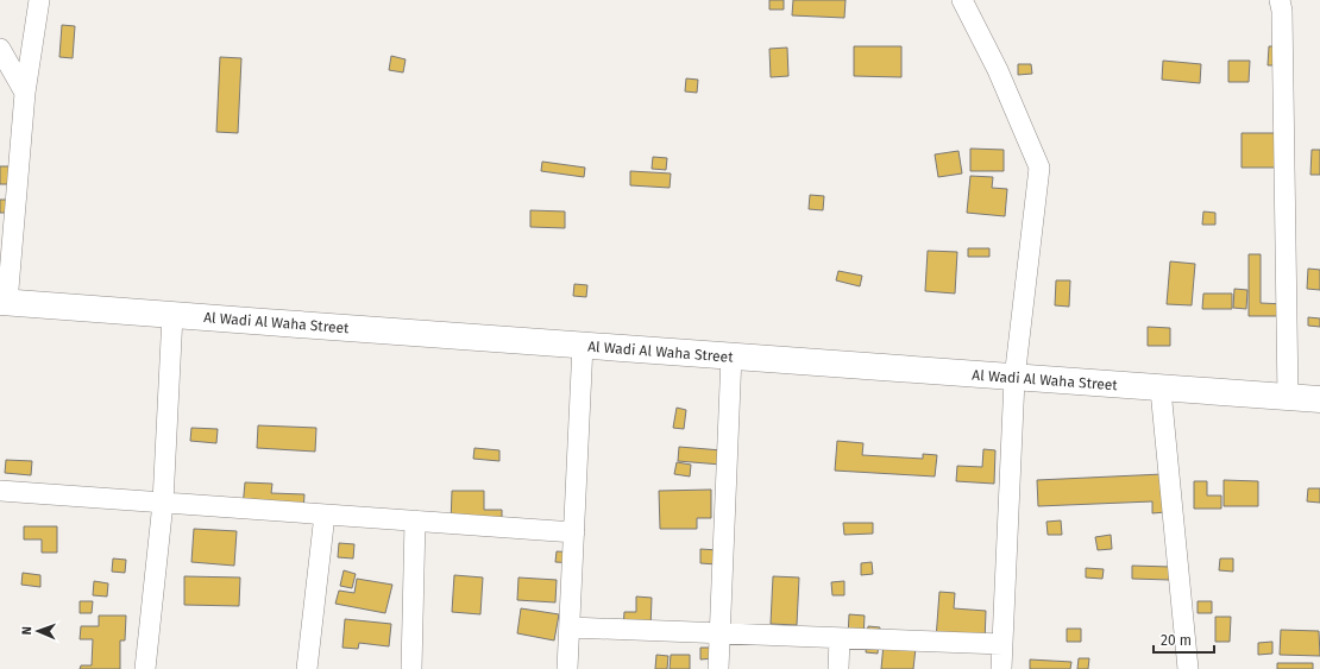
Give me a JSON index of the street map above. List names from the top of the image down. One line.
{"streets":{"main road":["Al Wadi Al Waha Street"]},"scale_bar":"20 m","north":"left"}
